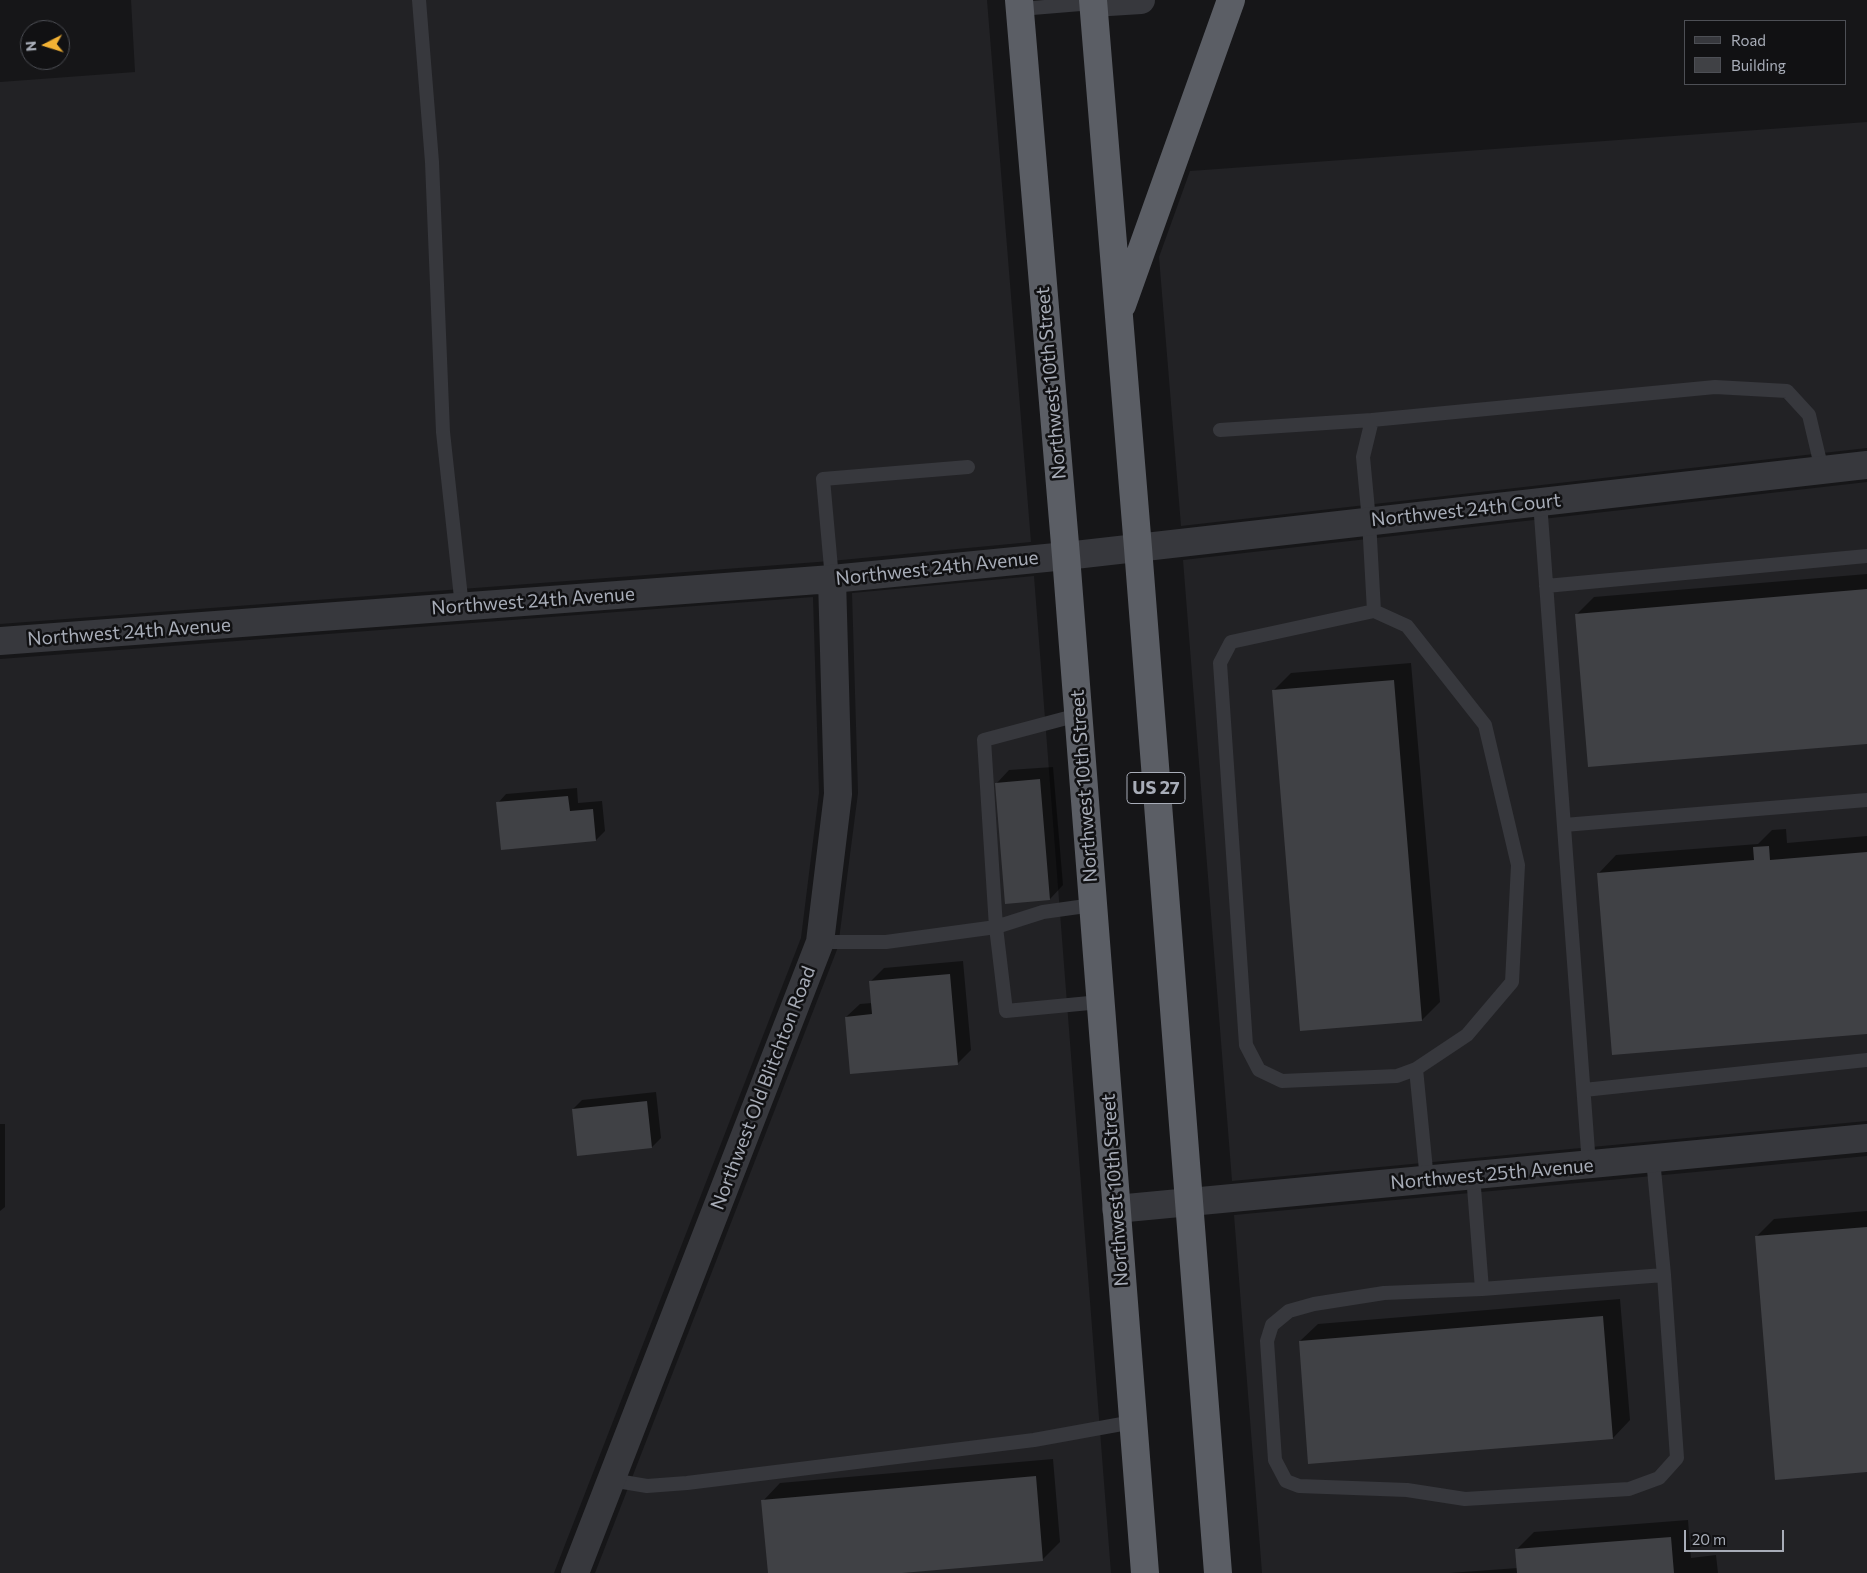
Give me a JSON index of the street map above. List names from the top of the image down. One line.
{"streets":{"highway":["Northwest 10th Street","US 27"],"street":["Northwest 24th Court","Northwest 24th Avenue","Northwest Old Blitchton Road","Northwest 25th Avenue"]},"crossings":[["Northwest 10th Street","Northwest 24th Court"],["Northwest 10th Street","Northwest 24th Avenue"],["Northwest 10th Street","Northwest 25th Avenue"],["Northwest 24th Court","Northwest 24th Avenue"],["Northwest 24th Court","US 27"],["Northwest 24th Avenue","Northwest Old Blitchton Road"],["US 27","Northwest 25th Avenue"]],"legend":["Road","Building"],"scale_bar":"20 m","north":"left"}
